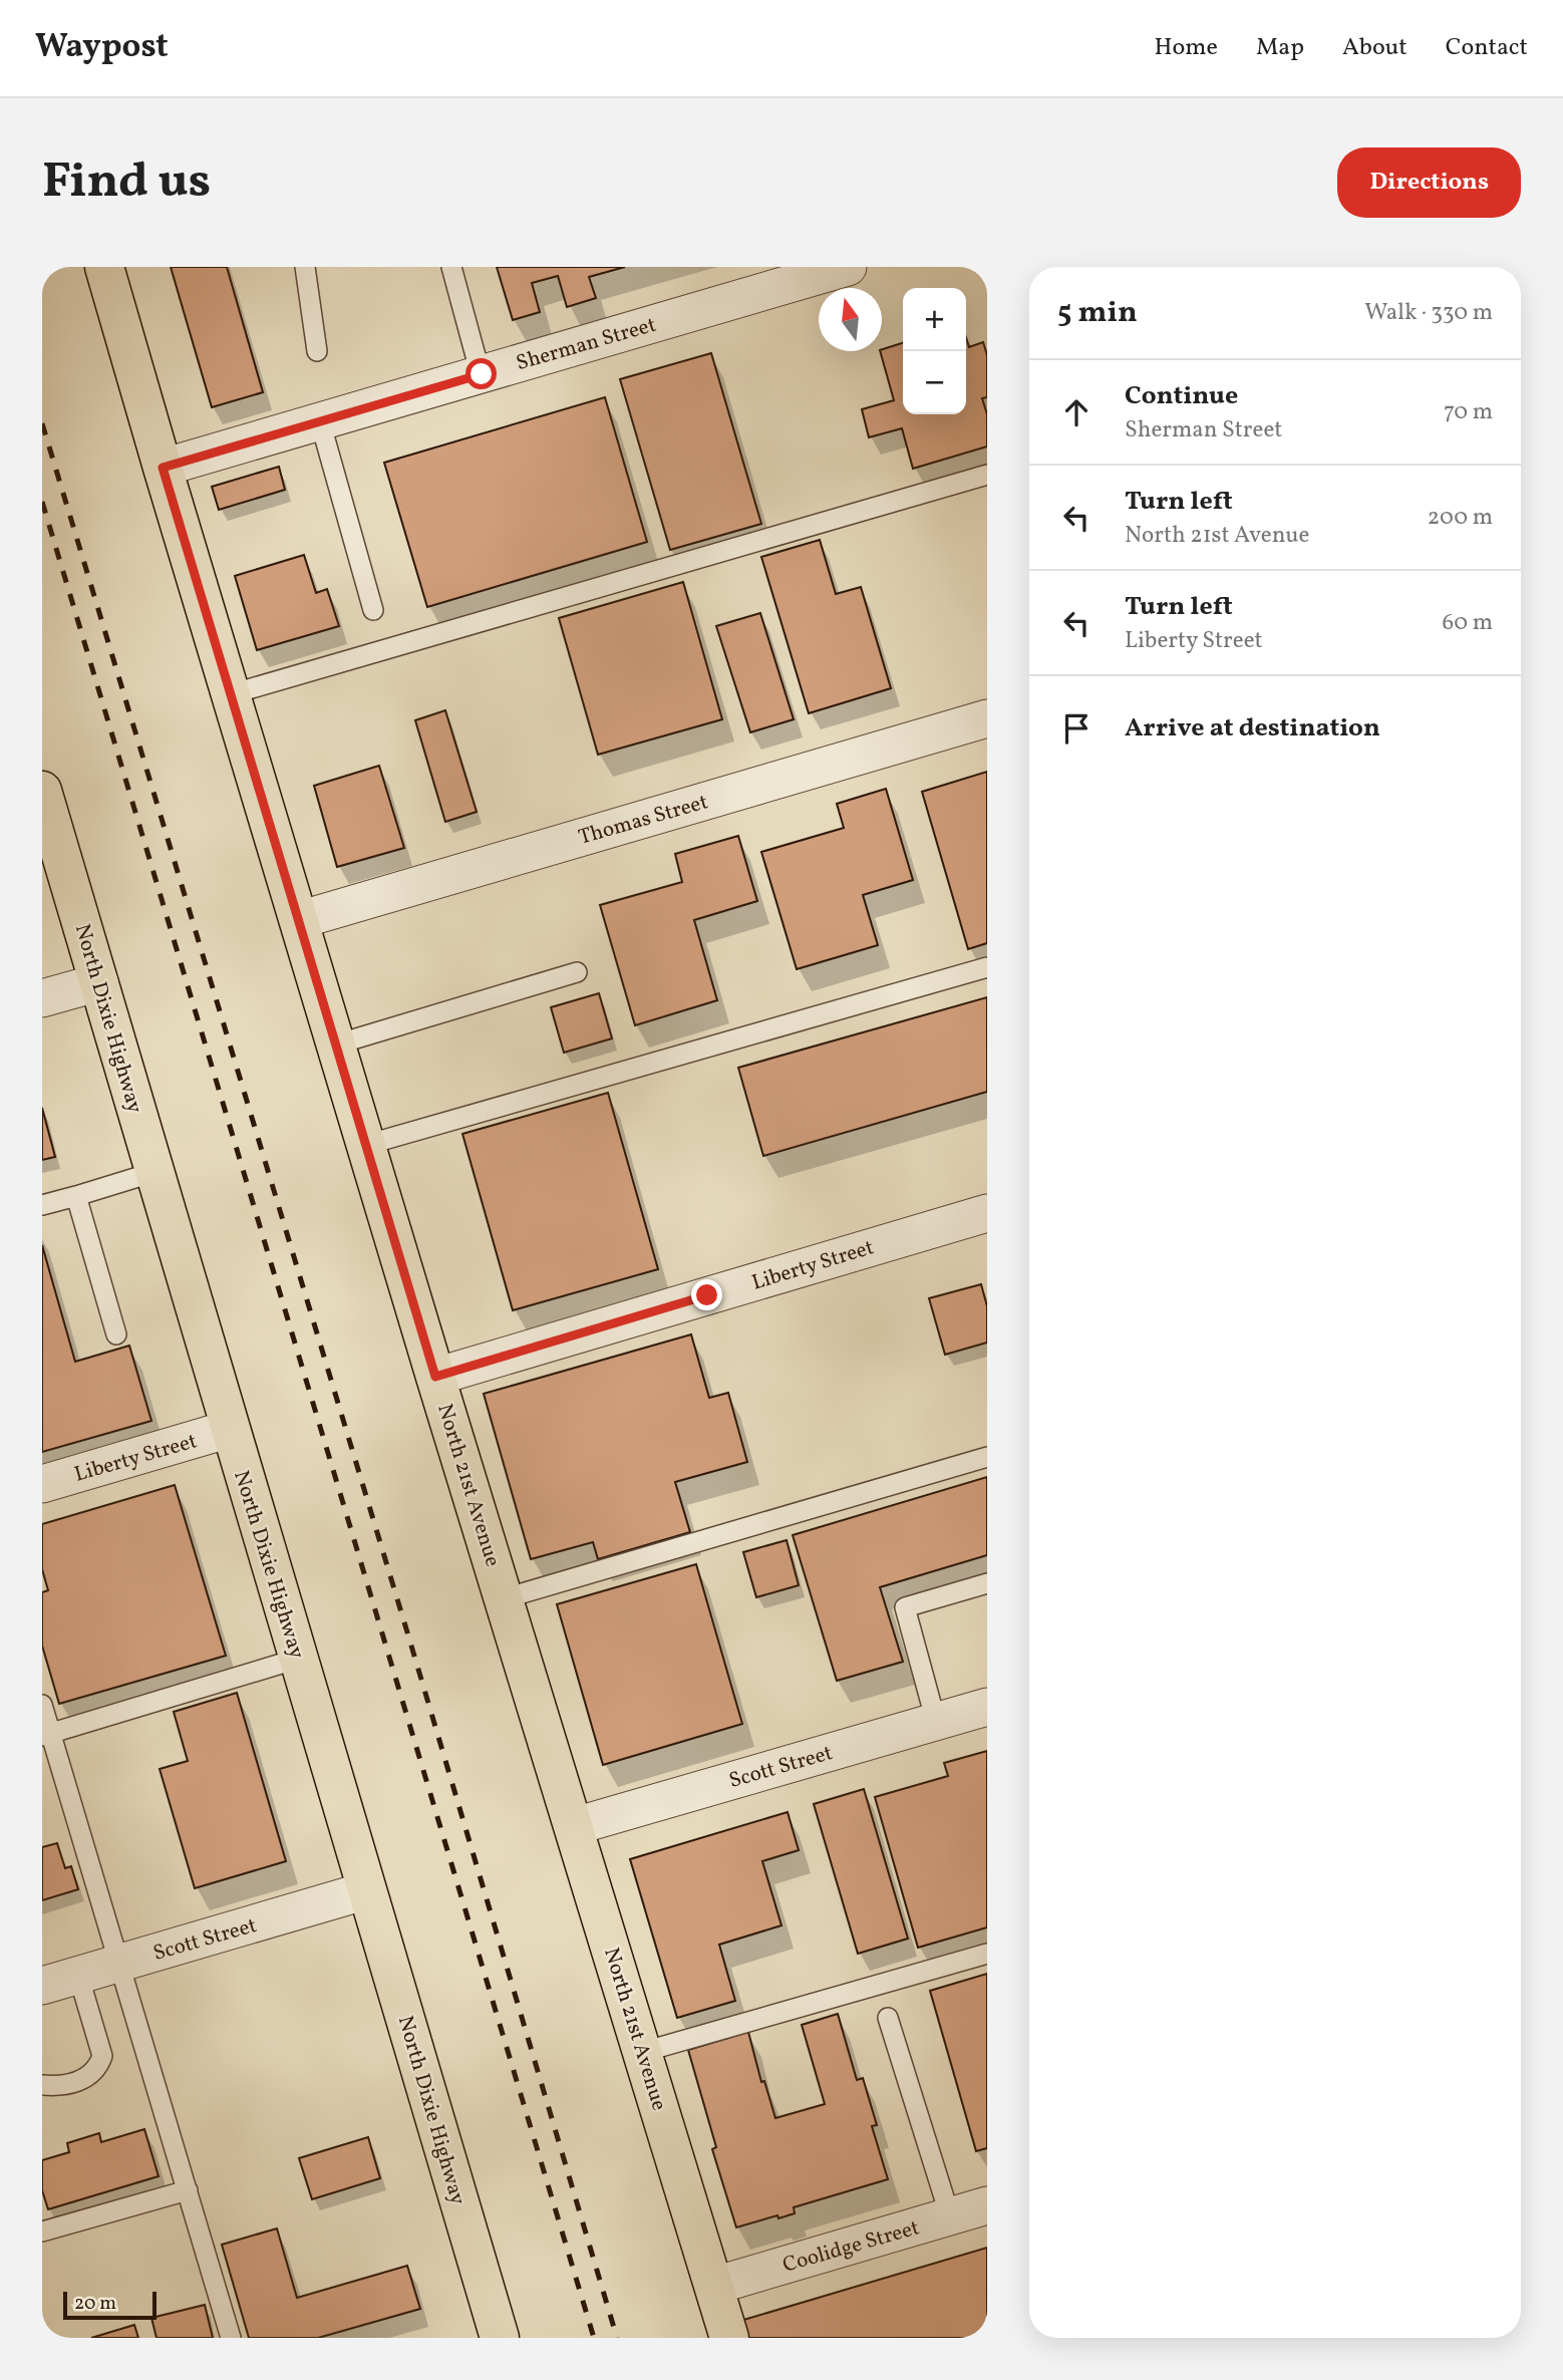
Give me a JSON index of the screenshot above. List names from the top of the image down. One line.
{"streets":{"main road":["North Dixie Highway","North 21st Avenue"],"street":["Sherman Street","Thomas Street","Liberty Street","Scott Street","Coolidge Street"]},"crossings":[["Sherman Street","North 21st Avenue"],["Thomas Street","North 21st Avenue"],["North Dixie Highway","Liberty Street"],["North Dixie Highway","Scott Street"],["Liberty Street","North 21st Avenue"],["North 21st Avenue","Scott Street"],["North 21st Avenue","Coolidge Street"]],"scale_bar":"20 m","north":"top","page":{"header":"Waypost","nav":["Home","Map","About","Contact"],"buttons":"Directions","title":"Find us","heading":["5 min","Walk · 330 m"],"map_buttons":["+","−"],"list":[["Continue","Sherman Street","70 m"],["Turn left","North 21st Avenue","200 m"],["Turn left","Liberty Street","60 m"],"Arrive at destination"],"scale":"20 m"}}
